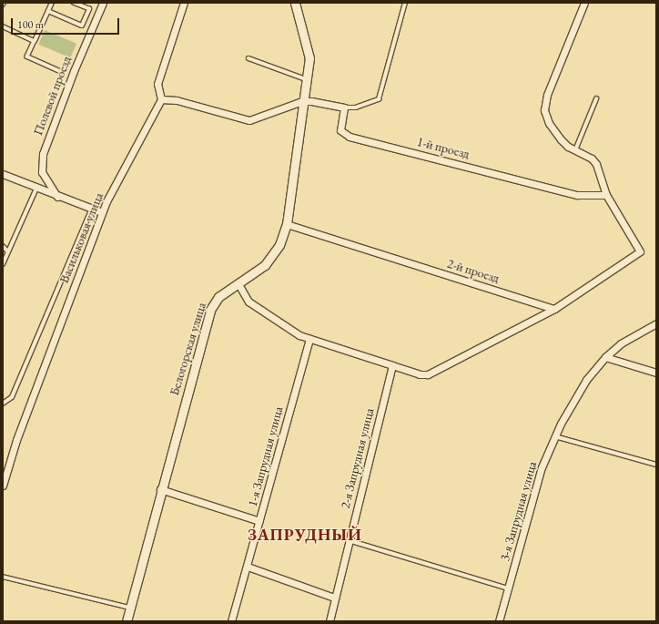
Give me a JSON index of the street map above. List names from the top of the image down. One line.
{"streets":{"street":["Полевой проезд","1-й проезд","Васильковая улица","2-й проезд","Белогорская улица","1-я Запрудная улица","2-я Запрудная улица","3-я Запрудная улица"]},"crossings":[["2-й проезд","Белогорская улица"]],"districts":["ЗАПРУДНЫЙ"],"scale_bar":"100 m"}
